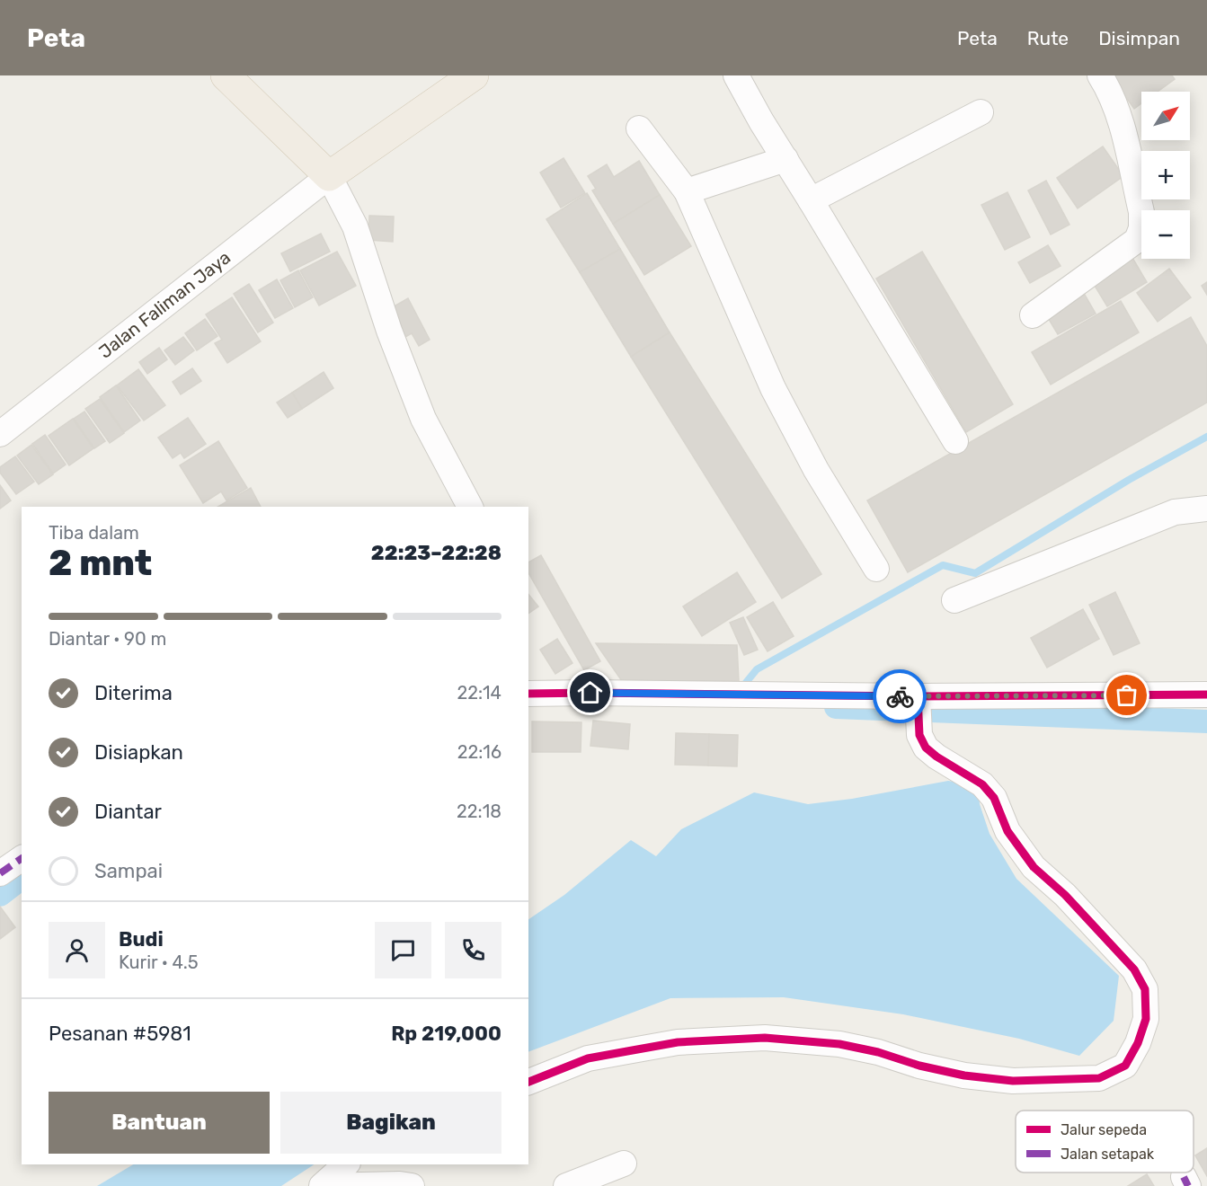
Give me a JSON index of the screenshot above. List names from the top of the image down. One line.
{"streets":{"street":["Jalan Faliman Jaya"]},"legend":["Jalur sepeda","Jalan setapak"],"north":"top right","page":{"header":"Peta","nav":["Peta","Rute","Disimpan"],"map_buttons":["+","−"],"heading":["2 mnt","Tiba dalam","22:23–22:28"],"panel":["Budi","Kurir · 4.5","Pesanan #5981","Rp 219,000"],"bar":"Diantar · 90 m","list":[["Diterima","22:14"],["Disiapkan","22:16"],["Diantar","22:18"],"Sampai"],"buttons":["Bantuan","Bagikan"]}}
